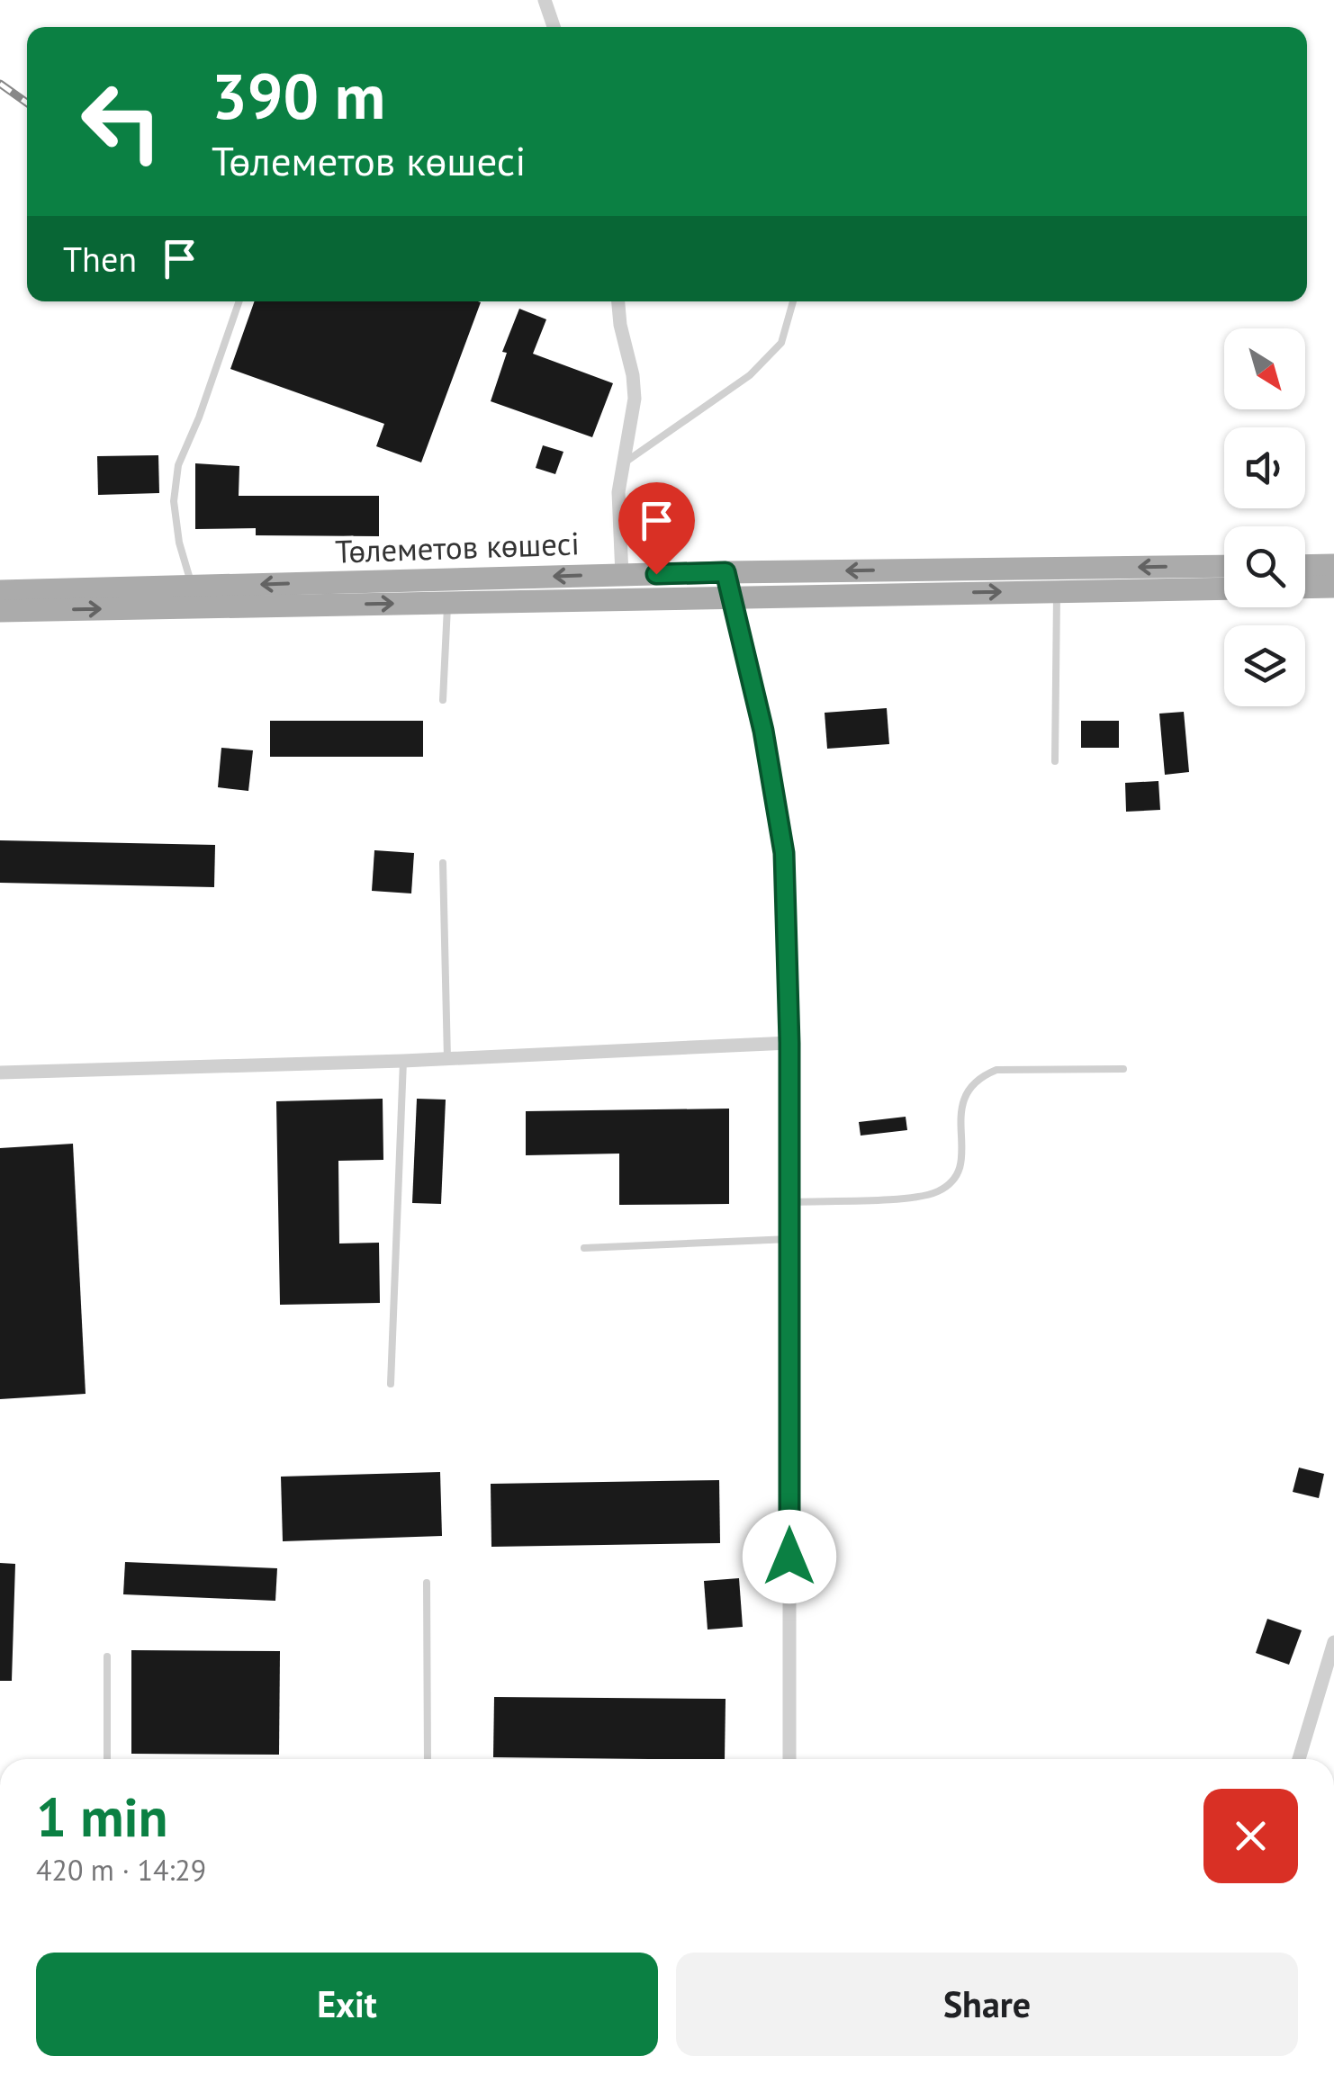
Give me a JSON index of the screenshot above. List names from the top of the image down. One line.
{"streets":{"main road":["Төлеметов көшесі"]},"north":"bottom right","page":{"turn":["390 m","Төлеметов көшесі"],"then":"Then","heading":["1 min","420 m · 14:29"],"buttons":["Exit","Share"]}}
